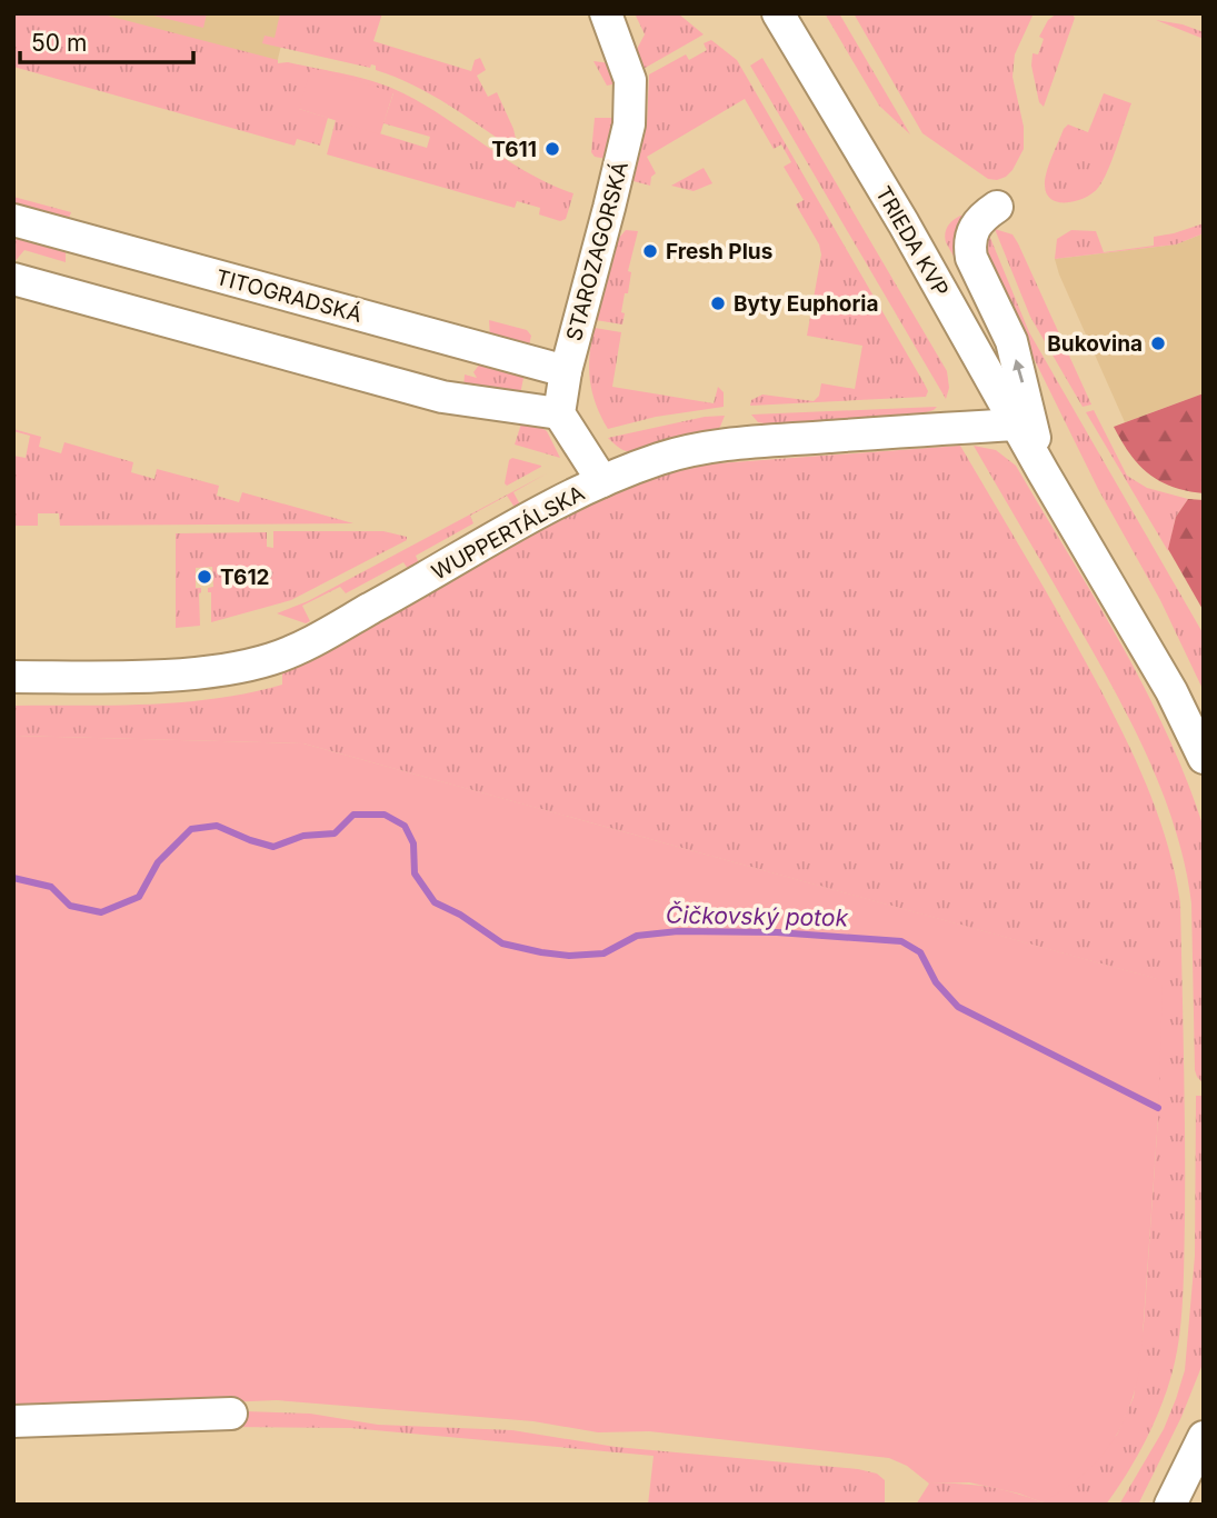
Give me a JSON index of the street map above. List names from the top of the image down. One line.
{"streets":{"street":["TRIEDA KVP","STAROZAGORSKÁ","TITOGRADSKÁ","WUPPERTÁLSKA"]},"crossings":[["TRIEDA KVP","WUPPERTÁLSKA"],["STAROZAGORSKÁ","TITOGRADSKÁ"]],"water":["Čičkovský potok"],"places":["T611","Fresh Plus","Byty Euphoria","Bukovina","T612"],"scale_bar":"50 m"}
